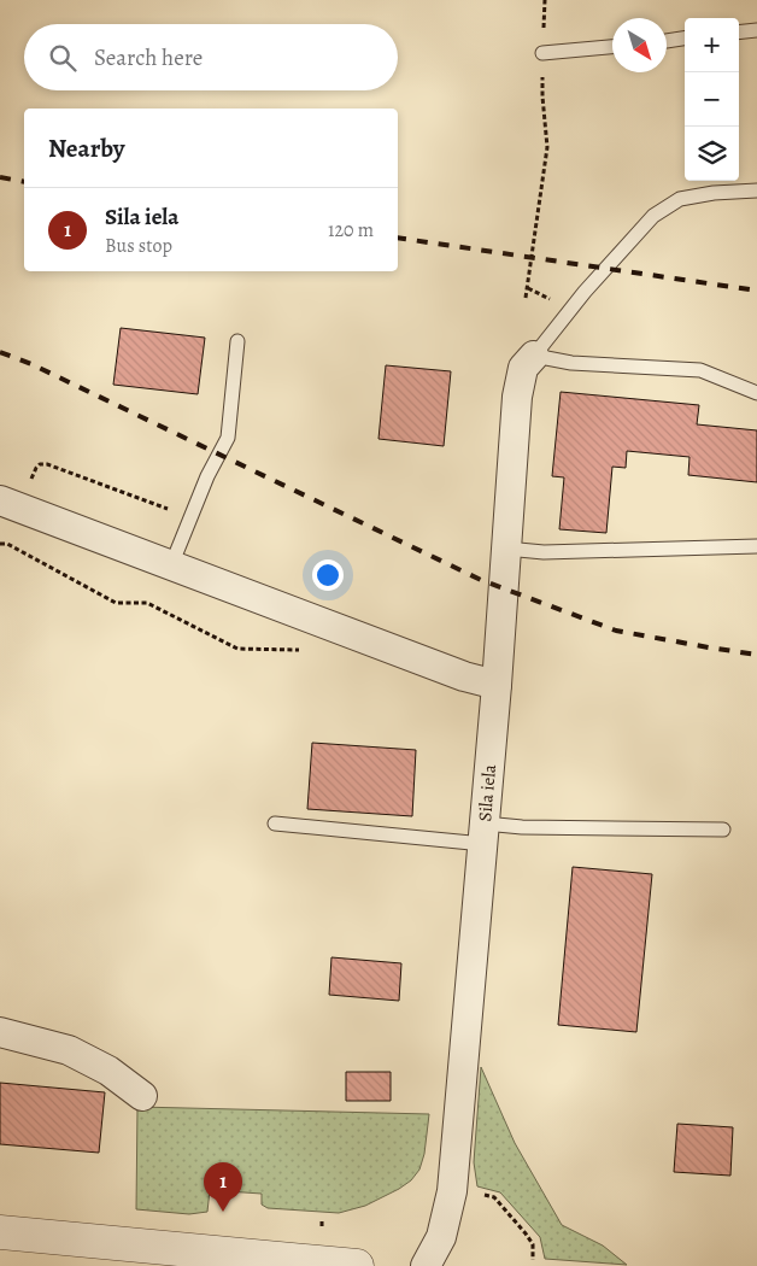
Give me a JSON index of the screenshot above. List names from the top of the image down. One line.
{"streets":{"street":["Sila iela"]},"north":"bottom right","page":{"map_buttons":["+","−"],"search":"Search here","heading":"Nearby","list":[{"mark":"1","name":"Sila iela","note":"Bus stop","value":"120 m"}],"pins":"1"}}
